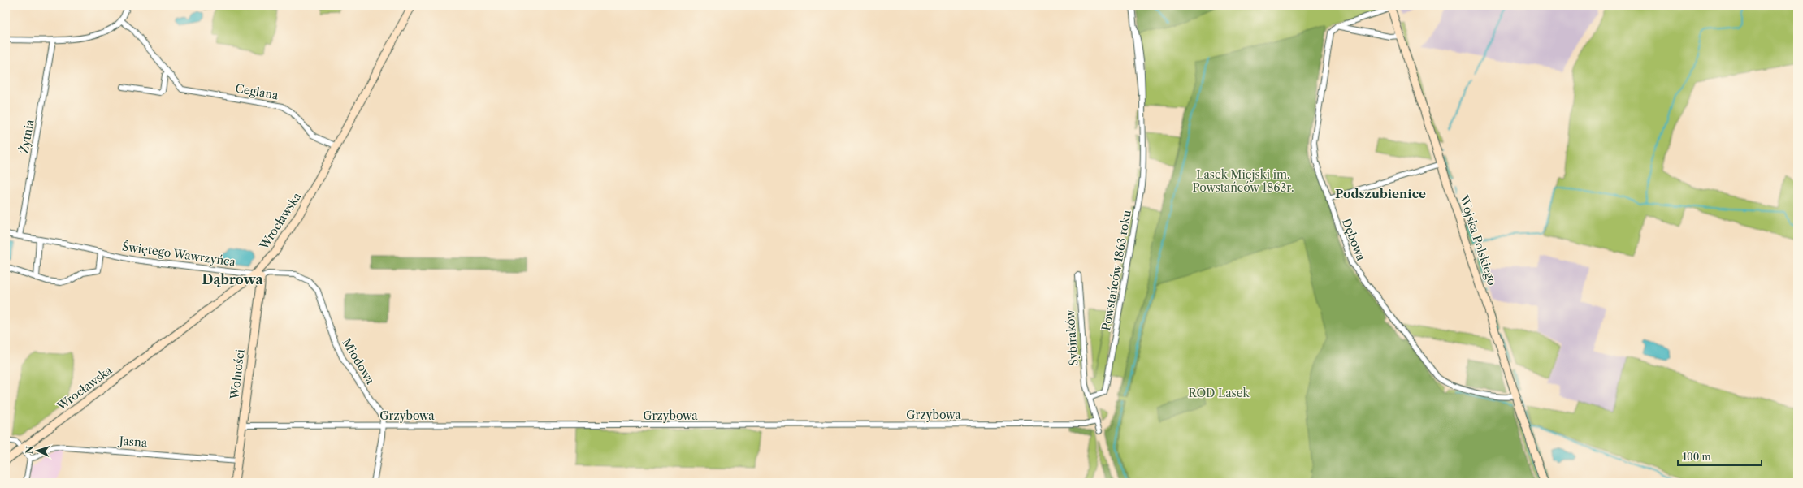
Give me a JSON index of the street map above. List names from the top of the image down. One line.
{"streets":{"street":["Ceglana","Żytnia","Wrocławska","Dębowa","Wojska Polskiego","Świętego Wawrzyńca","Powstańców 1863 roku","Sybiraków","Miodowa","Wolności","Grzybowa","Jasna"]},"crossings":[["Ceglana","Wrocławska"],["Żytnia","Świętego Wawrzyńca"],["Wrocławska","Świętego Wawrzyńca"],["Wrocławska","Miodowa"],["Wrocławska","Wolności"],["Dębowa","Wojska Polskiego"],["Świętego Wawrzyńca","Miodowa"],["Świętego Wawrzyńca","Wolności"],["Powstańców 1863 roku","Sybiraków"],["Miodowa","Wolności"],["Miodowa","Grzybowa"],["Wolności","Grzybowa"],["Wolności","Jasna"]],"districts":["Podszubienice","Dąbrowa"],"parks":["Lasek Miejski im. Powstańców 1863r.","ROD Lasek"],"scale_bar":"100 m","north":"left"}
